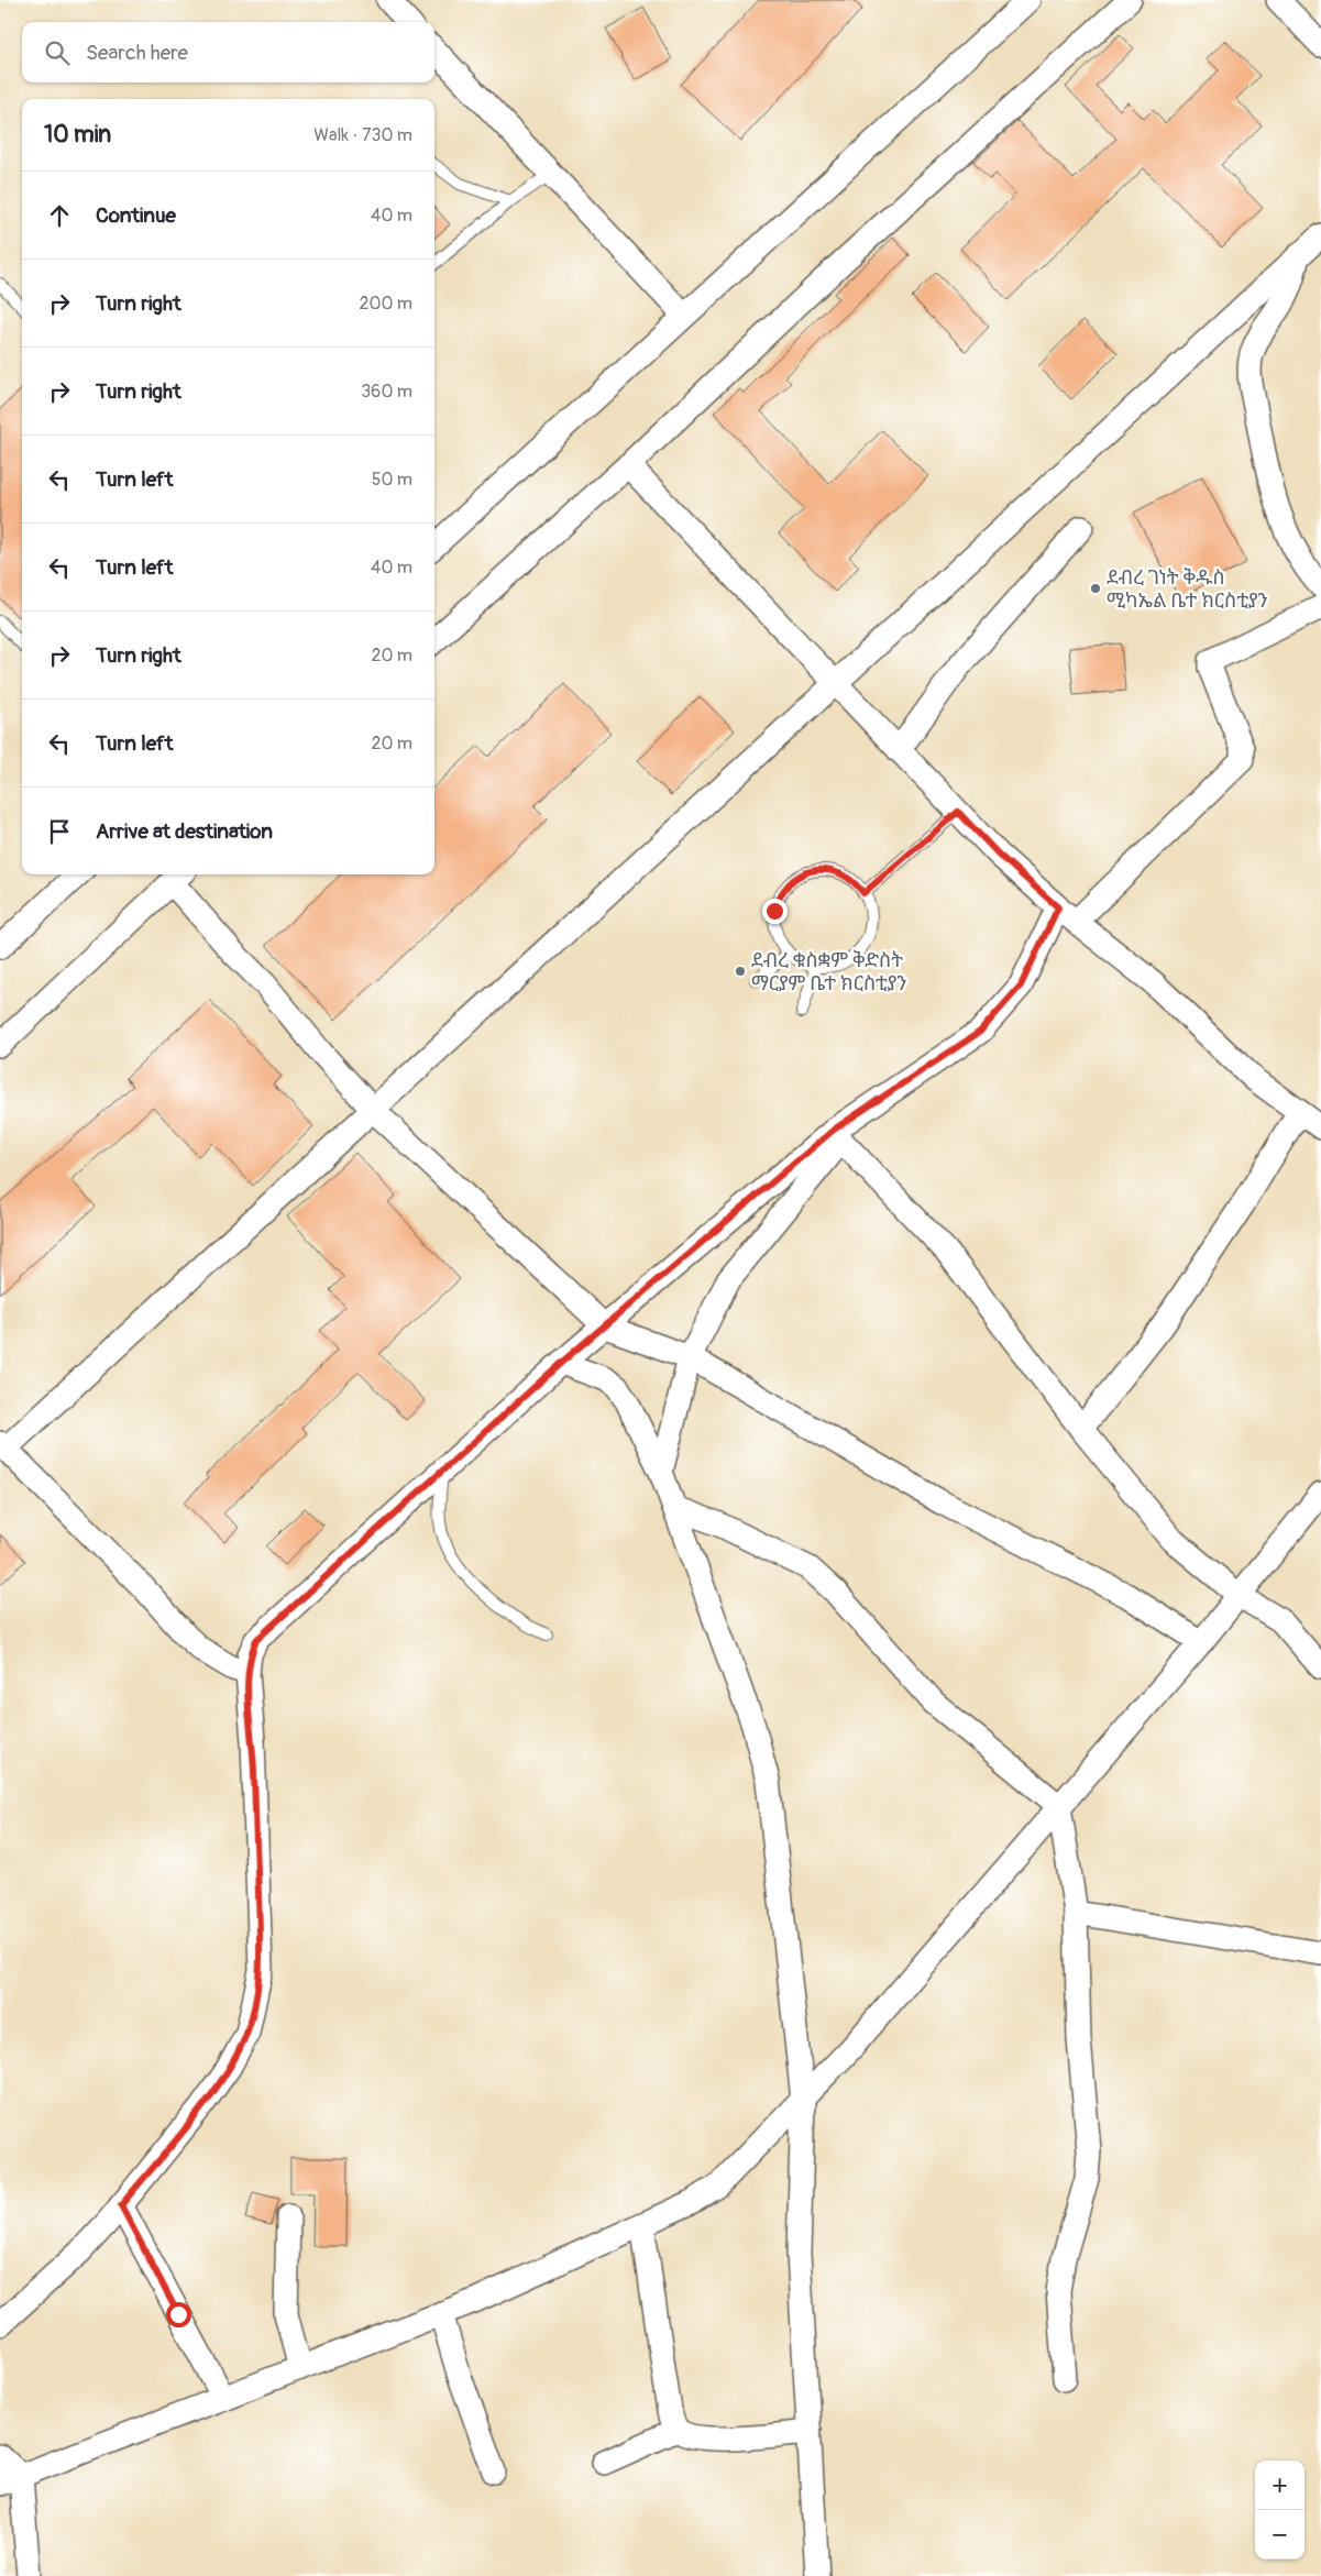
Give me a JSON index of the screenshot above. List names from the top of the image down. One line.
{"places":["ደብረ ገነት ቅዱስ ሚካኤል ቤተ ክርስቲያን","ደብረ ቁስቋም ቅድስት ማርያም ቤተ ክርስቲያን"],"page":{"search":"Search here","heading":["10 min","Walk · 730 m"],"list":[["Continue","40 m"],["Turn right","200 m"],["Turn right","360 m"],["Turn left","50 m"],["Turn left","40 m"],["Turn right","20 m"],["Turn left","20 m"],"Arrive at destination"],"map_buttons":["+","−"]}}
